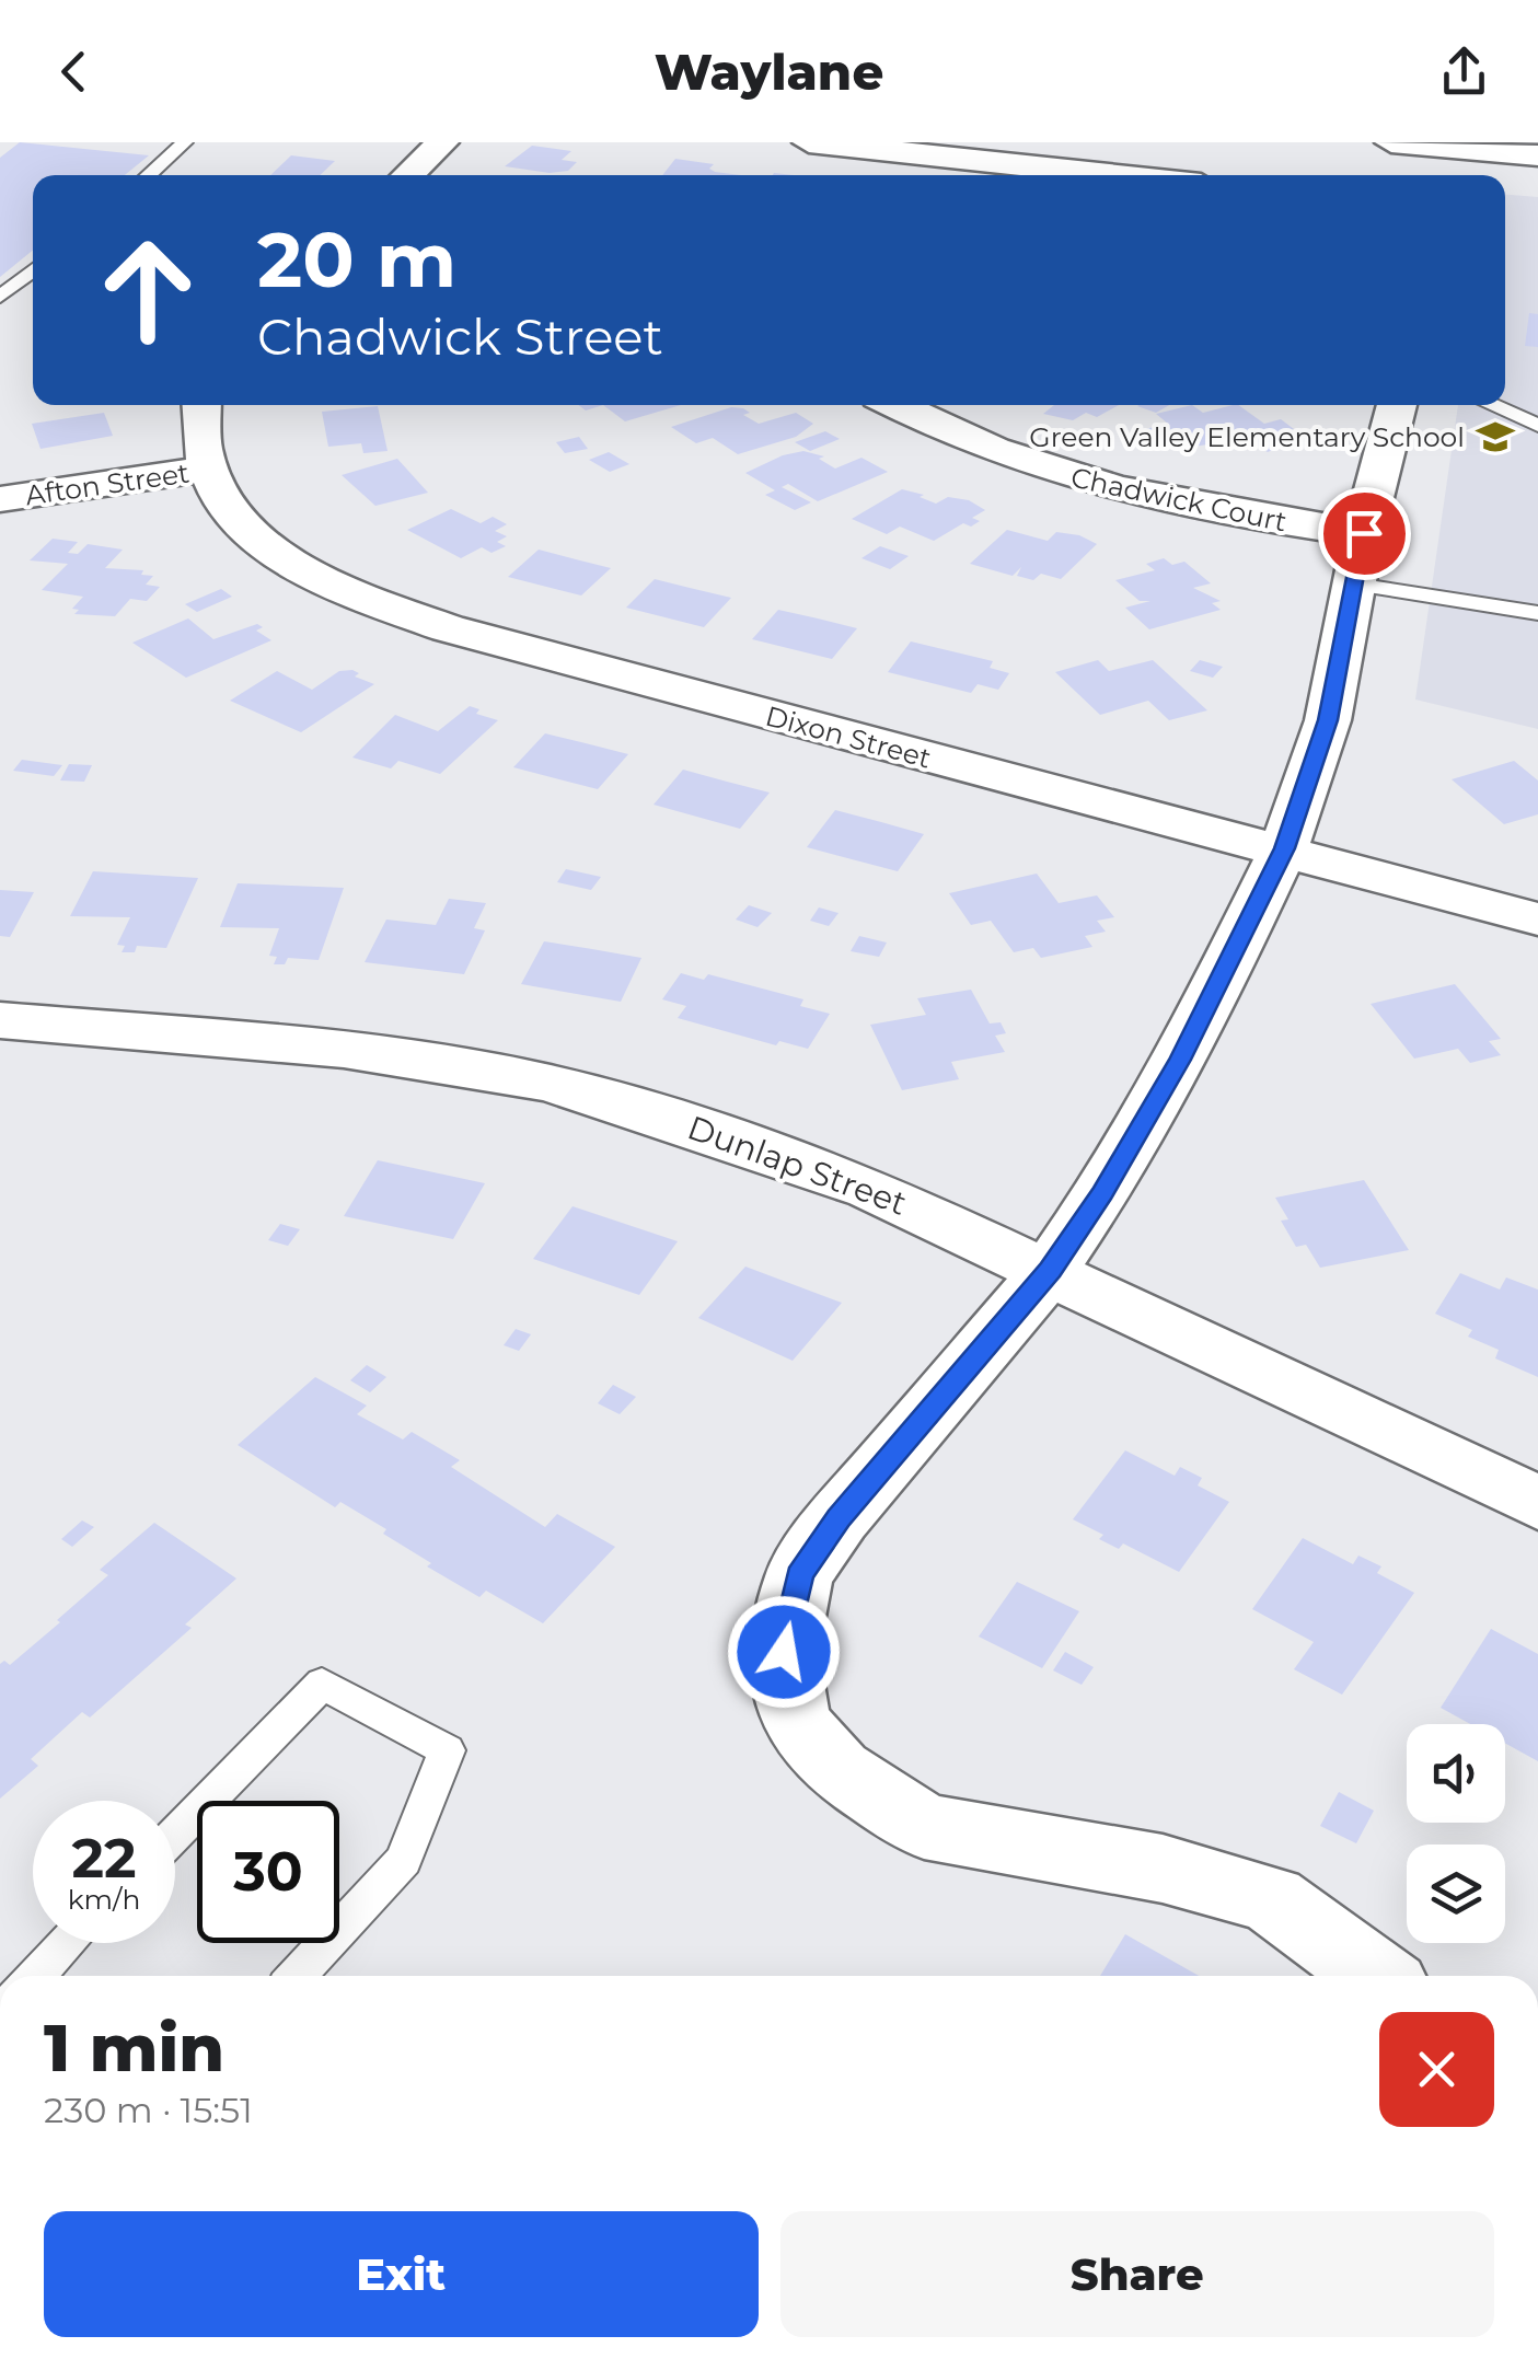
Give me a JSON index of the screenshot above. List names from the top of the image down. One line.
{"streets":{"street":["Afton Street","Chadwick Court","Dixon Street","Dunlap Street"]},"crossings":[["Afton Street","Dixon Street"]],"places":{"school or university":["Green Valley Elementary School"]},"page":{"header":"Waylane","turn":["20 m","Chadwick Street"],"speed":"22 km/h","limit":"30","heading":["1 min","230 m · 15:51"],"buttons":["Exit","Share"]}}
